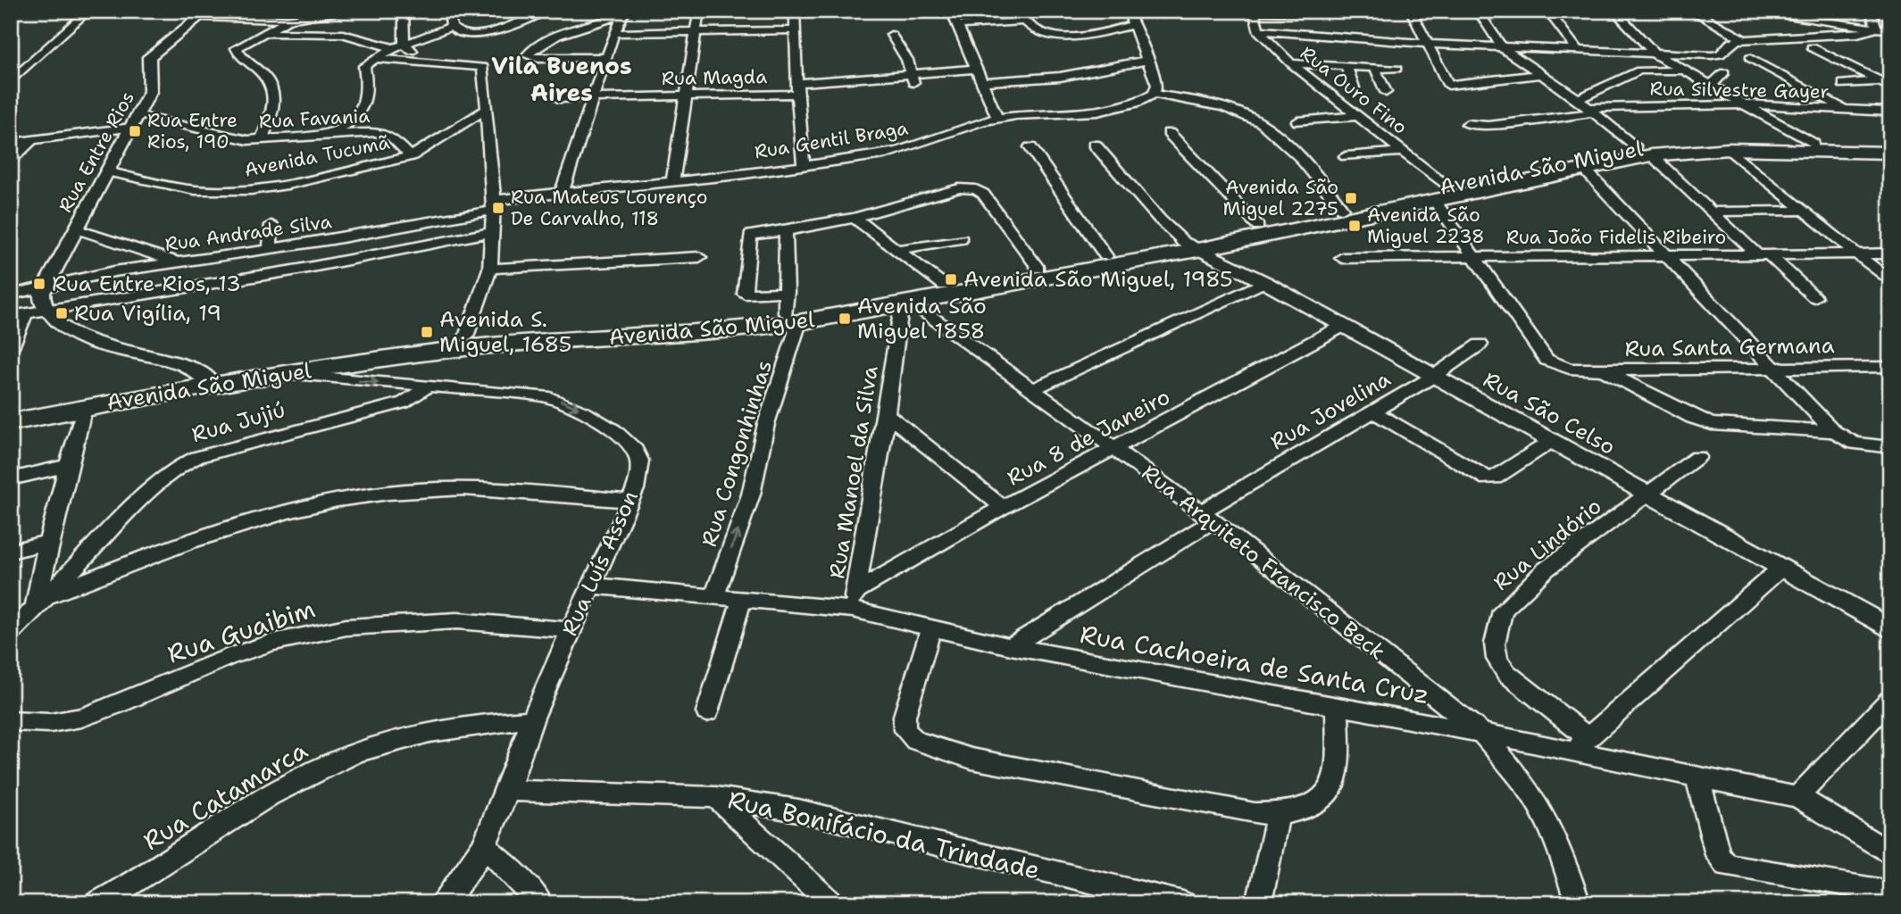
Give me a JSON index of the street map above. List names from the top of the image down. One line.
{"streets":{"main road":["Avenida São Miguel"],"street":["Rua Magda","Rua Ouro Fino","Rua Silvestre Gayer","Rua Favania","Rua Gentil Braga","Rua Entre Rios","Avenida Tucumã","Rua Andrade Silva","Rua João Fidelis Ribeiro","Rua Santa Germana","Rua Jovelina","Rua São Celso","Rua Jujiú","Rua 8 de Janeiro","Rua Congonhinhas","Rua Manoel da Silva","Rua Lindório","Rua Arquiteto Francisco Beck","Rua Luís Asson","Rua Guaibim","Rua Cachoeira de Santa Cruz","Rua Catamarca","Rua Bonifácio da Trindade"]},"crossings":[["Rua Ouro Fino","Avenida São Miguel"],["Rua Ouro Fino","Rua João Fidelis Ribeiro"],["Rua Ouro Fino","Rua Santa Germana"],["Rua Favania","Rua Entre Rios"],["Rua Favania","Avenida Tucumã"],["Rua Gentil Braga","Rua Entre Rios"],["Rua Gentil Braga","Rua Andrade Silva"],["Rua Entre Rios","Avenida Tucumã"],["Rua Entre Rios","Rua Andrade Silva"],["Avenida São Miguel","Rua São Celso"],["Avenida São Miguel","Rua Congonhinhas"],["Avenida São Miguel","Rua Manoel da Silva"],["Avenida São Miguel","Rua Arquiteto Francisco Beck"],["Avenida São Miguel","Rua Luís Asson"],["Rua Jovelina","Rua São Celso"],["Rua Jovelina","Rua Arquiteto Francisco Beck"],["Rua Jovelina","Rua Cachoeira de Santa Cruz"],["Rua São Celso","Rua 8 de Janeiro"],["Rua São Celso","Rua Lindório"],["Rua Jujiú","Rua Luís Asson"],["Rua 8 de Janeiro","Rua Manoel da Silva"],["Rua 8 de Janeiro","Rua Arquiteto Francisco Beck"],["Rua 8 de Janeiro","Rua Cachoeira de Santa Cruz"],["Rua Congonhinhas","Rua Cachoeira de Santa Cruz"],["Rua Manoel da Silva","Rua Arquiteto Francisco Beck"],["Rua Manoel da Silva","Rua Cachoeira de Santa Cruz"],["Rua Arquiteto Francisco Beck","Rua Cachoeira de Santa Cruz"],["Rua Luís Asson","Rua Guaibim"],["Rua Luís Asson","Rua Cachoeira de Santa Cruz"],["Rua Luís Asson","Rua Catamarca"],["Rua Luís Asson","Rua Bonifácio da Trindade"]],"one_way":["Rua Congonhinhas"],"districts":["Vila Buenos Aires"],"places":{"transit":["Rua Entre Rios, 190","Avenida São Miguel 2275","Rua Mateus Lourenço De Carvalho, 118","Avenida São Miguel 2238","Avenida São Miguel, 1985","Rua Entre Rios, 13","Rua Vigília, 19","Avenida São Miguel 1858","Avenida S. Miguel, 1685"]}}
